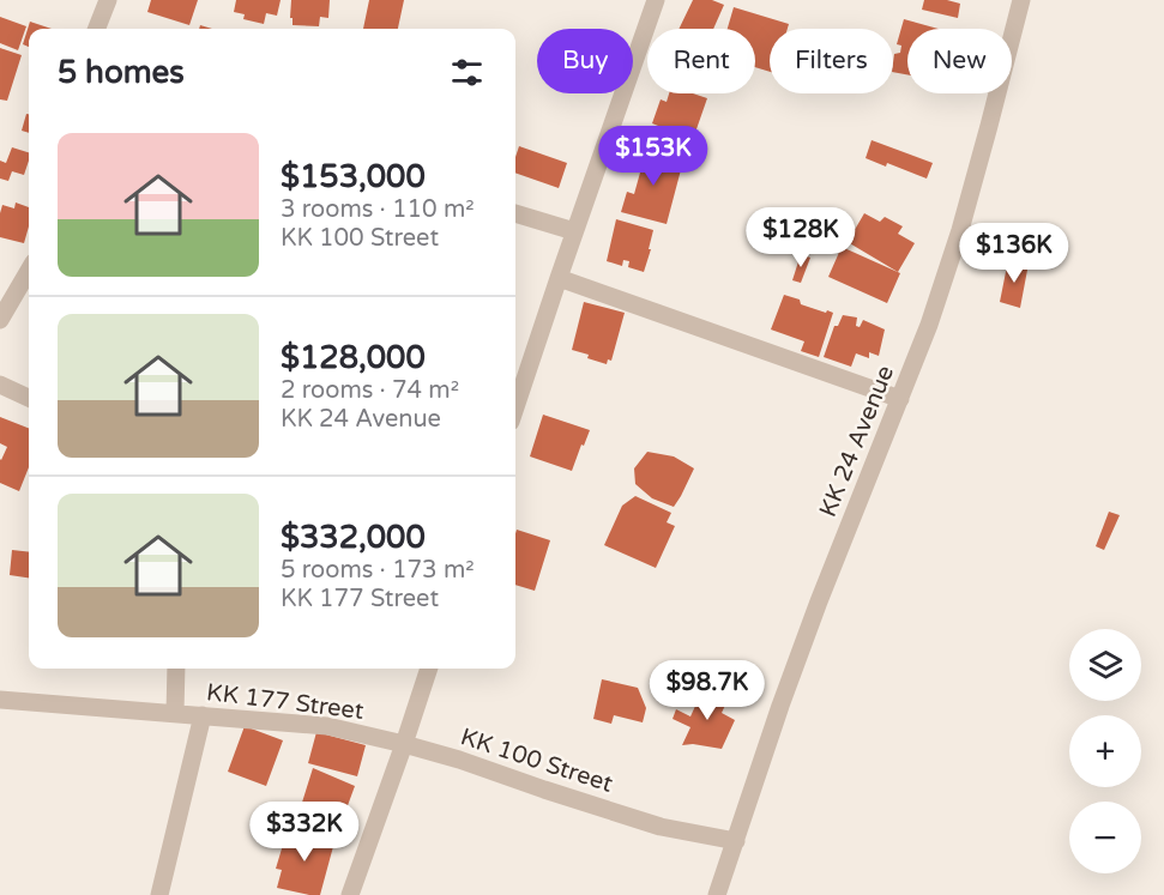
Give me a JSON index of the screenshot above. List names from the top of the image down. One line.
{"streets":{"street":["KK 24 Avenue","KK 177 Street","KK 100 Street"]},"crossings":[["KK 24 Avenue","KK 100 Street"],["KK 177 Street","KK 100 Street"]],"page":{"chip":["Buy","Rent","Filters","New"],"heading":"5 homes","list":[{"name":"$153,000","note":"3 rooms · 110 m² · KK 100 Street"},{"name":"$128,000","note":"2 rooms · 74 m² · KK 24 Avenue"},{"name":"$332,000","note":"5 rooms · 173 m² · KK 177 Street"}],"price":["$153K","$128K","$136K","$98.7K","$332K"],"map_buttons":["+","−"]}}
